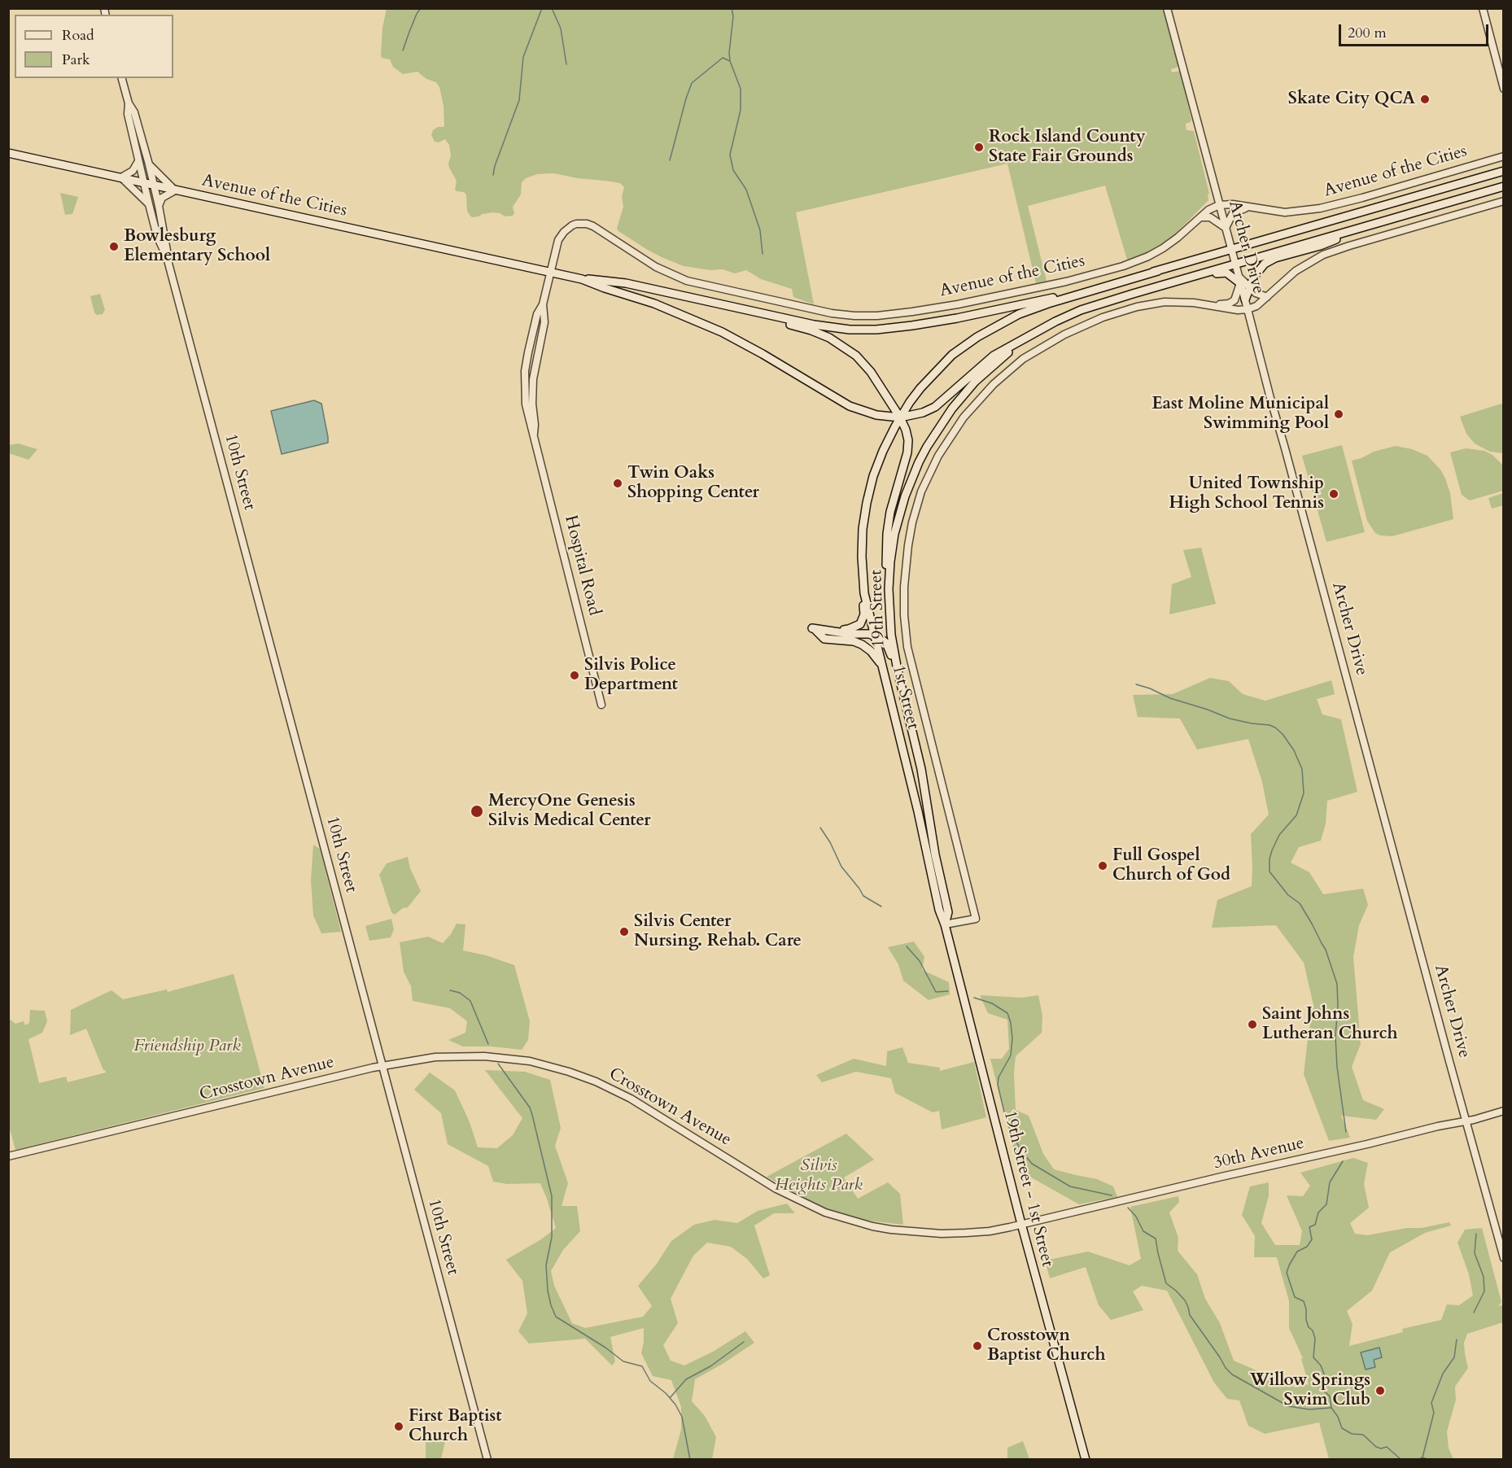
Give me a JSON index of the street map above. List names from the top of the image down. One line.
{"streets":{"main road":["Avenue of the Cities","19th Street","1st Street","19th Street - 1st Street"],"street":["Archer Drive","10th Street","Hospital Road","Crosstown Avenue","30th Avenue"]},"crossings":[["Avenue of the Cities","Archer Drive"],["Avenue of the Cities","10th Street"],["Avenue of the Cities","Hospital Road"],["Avenue of the Cities","19th Street"],["Avenue of the Cities","1st Street"],["Archer Drive","30th Avenue"],["10th Street","Crosstown Avenue"],["19th Street","1st Street"],["19th Street","19th Street - 1st Street"],["1st Street","19th Street - 1st Street"],["Crosstown Avenue","30th Avenue"],["Crosstown Avenue","19th Street - 1st Street"],["30th Avenue","19th Street - 1st Street"]],"parks":["Friendship Park","Silvis Heights Park"],"places":["Skate City QCA","Rock Island County State Fair Grounds","Bowlesburg Elementary School","East Moline Municipal Swimming Pool","Twin Oaks Shopping Center","United Township High School Tennis","Silvis Police Department","MercyOne Genesis Silvis Medical Center","Full Gospel Church of God","Silvis Center Nursing. Rehab. Care","Saint Johns Lutheran Church","Crosstown Baptist Church","Willow Springs Swim Club","First Baptist Church"],"legend":["Road","Park"],"scale_bar":"200 m"}
